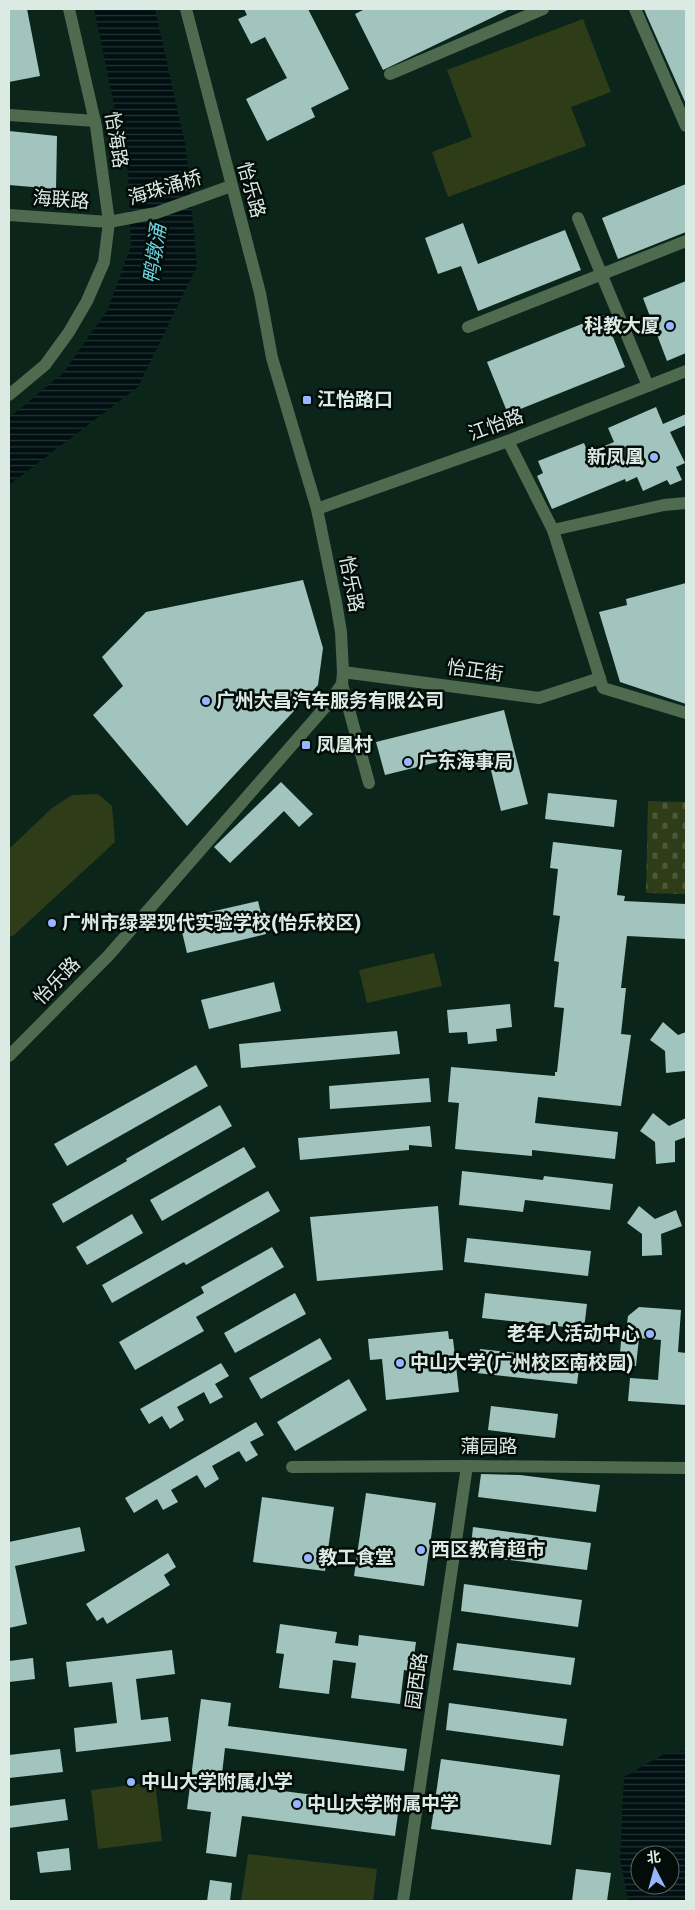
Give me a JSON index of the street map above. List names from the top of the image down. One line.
{"streets":{"street":["怡海路","海珠涌桥","怡乐路","海联路","江怡路","怡正街","蒲园路","园西路"]},"crossings":[["怡海路","海珠涌桥"],["怡海路","海联路"],["海珠涌桥","怡乐路"],["海珠涌桥","海联路"],["怡乐路","江怡路"],["怡乐路","怡正街"],["蒲园路","园西路"]],"water":["鸭墩涌"],"places":{"other":["科教大厦","新凤凰","广州大昌汽车服务有限公司","广东海事局","广州市绿翠现代实验学校(怡乐校区)","老年人活动中心","中山大学(广州校区南校园)","西区教育超市","教工食堂","中山大学附属小学","中山大学附属中学"],"transit":["江怡路口","凤凰村"]},"north":"top"}
